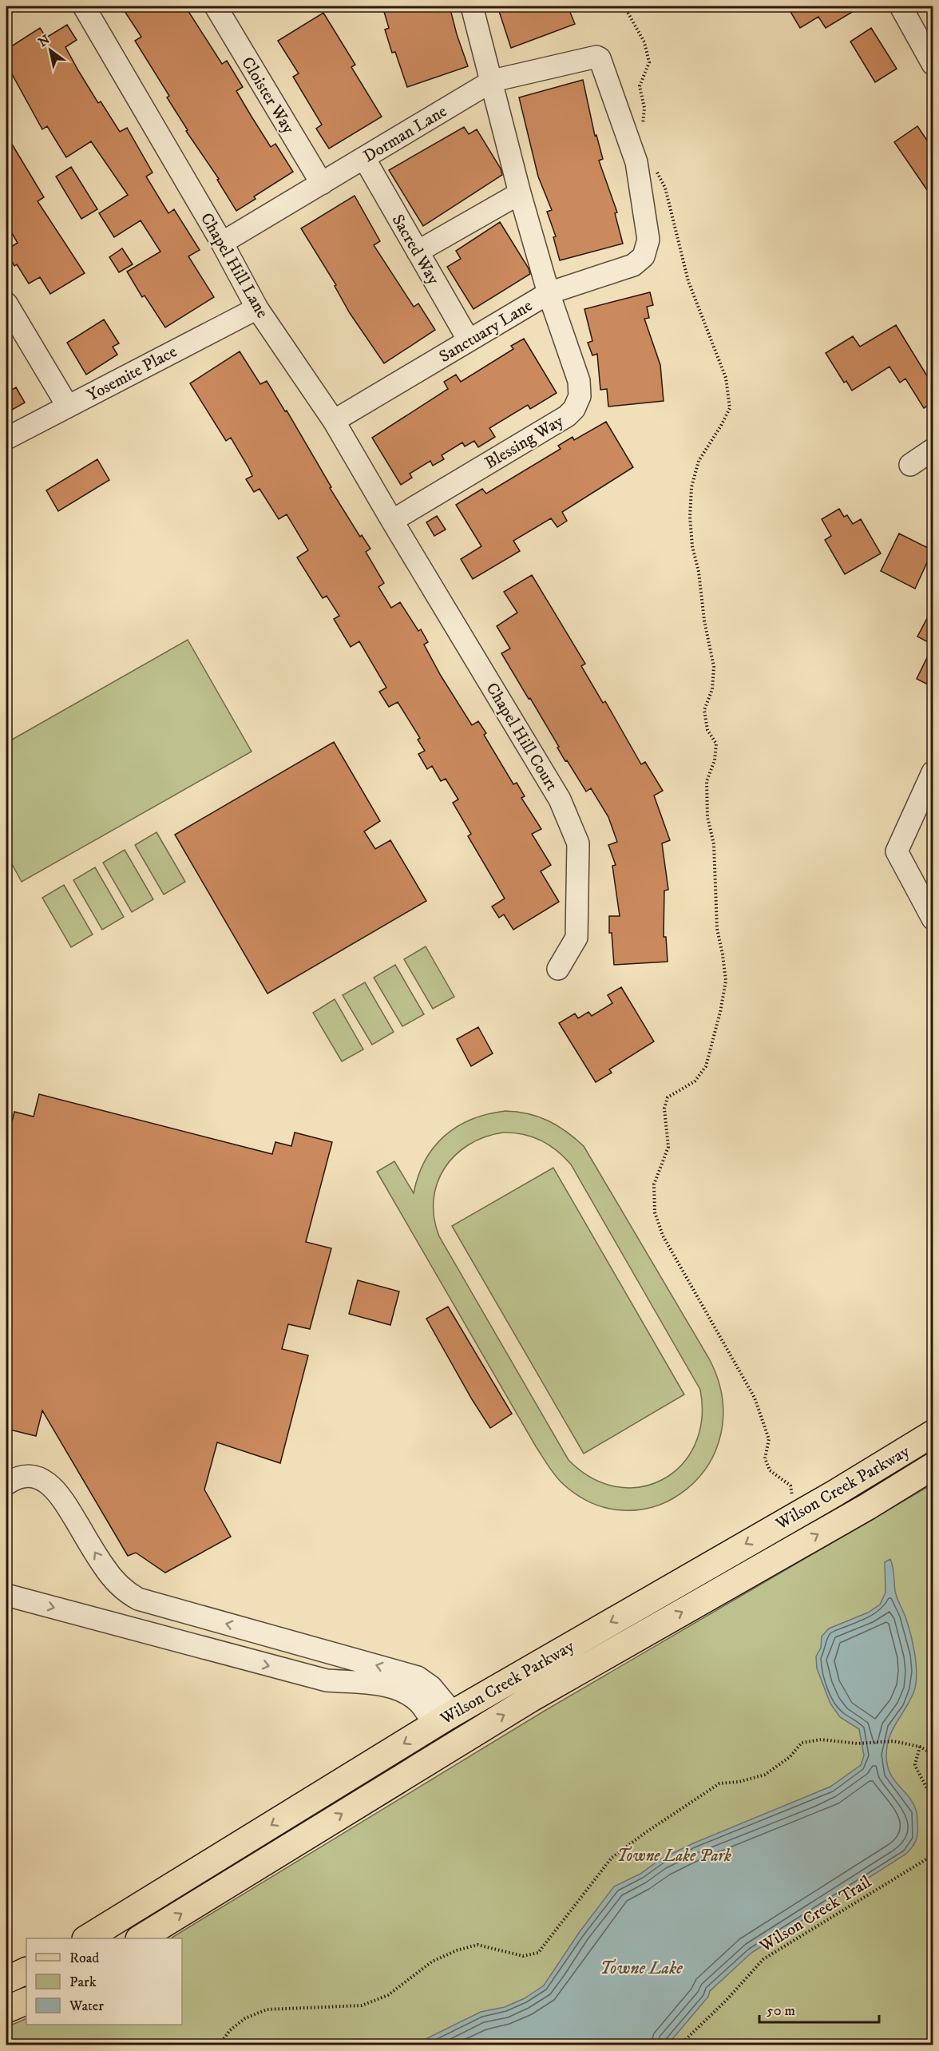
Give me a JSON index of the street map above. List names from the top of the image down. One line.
{"streets":{"main road":["Wilson Creek Parkway"],"street":["Cloister Way","Dorman Lane","Sacred Way","Chapel Hill Lane","Sanctuary Lane","Yosemite Place","Blessing Way","Chapel Hill Court"],"path":["Wilson Creek Trail"]},"crossings":[["Cloister Way","Dorman Lane"],["Dorman Lane","Sacred Way"],["Dorman Lane","Chapel Hill Lane"],["Dorman Lane","Sanctuary Lane"],["Dorman Lane","Blessing Way"],["Sacred Way","Sanctuary Lane"],["Chapel Hill Lane","Sanctuary Lane"],["Chapel Hill Lane","Yosemite Place"],["Chapel Hill Lane","Blessing Way"],["Chapel Hill Lane","Chapel Hill Court"],["Sanctuary Lane","Blessing Way"],["Blessing Way","Chapel Hill Court"]],"water":["Towne Lake"],"parks":["Towne Lake Park"],"legend":["Road","Park","Water"],"scale_bar":"50 m","north":"top left"}
